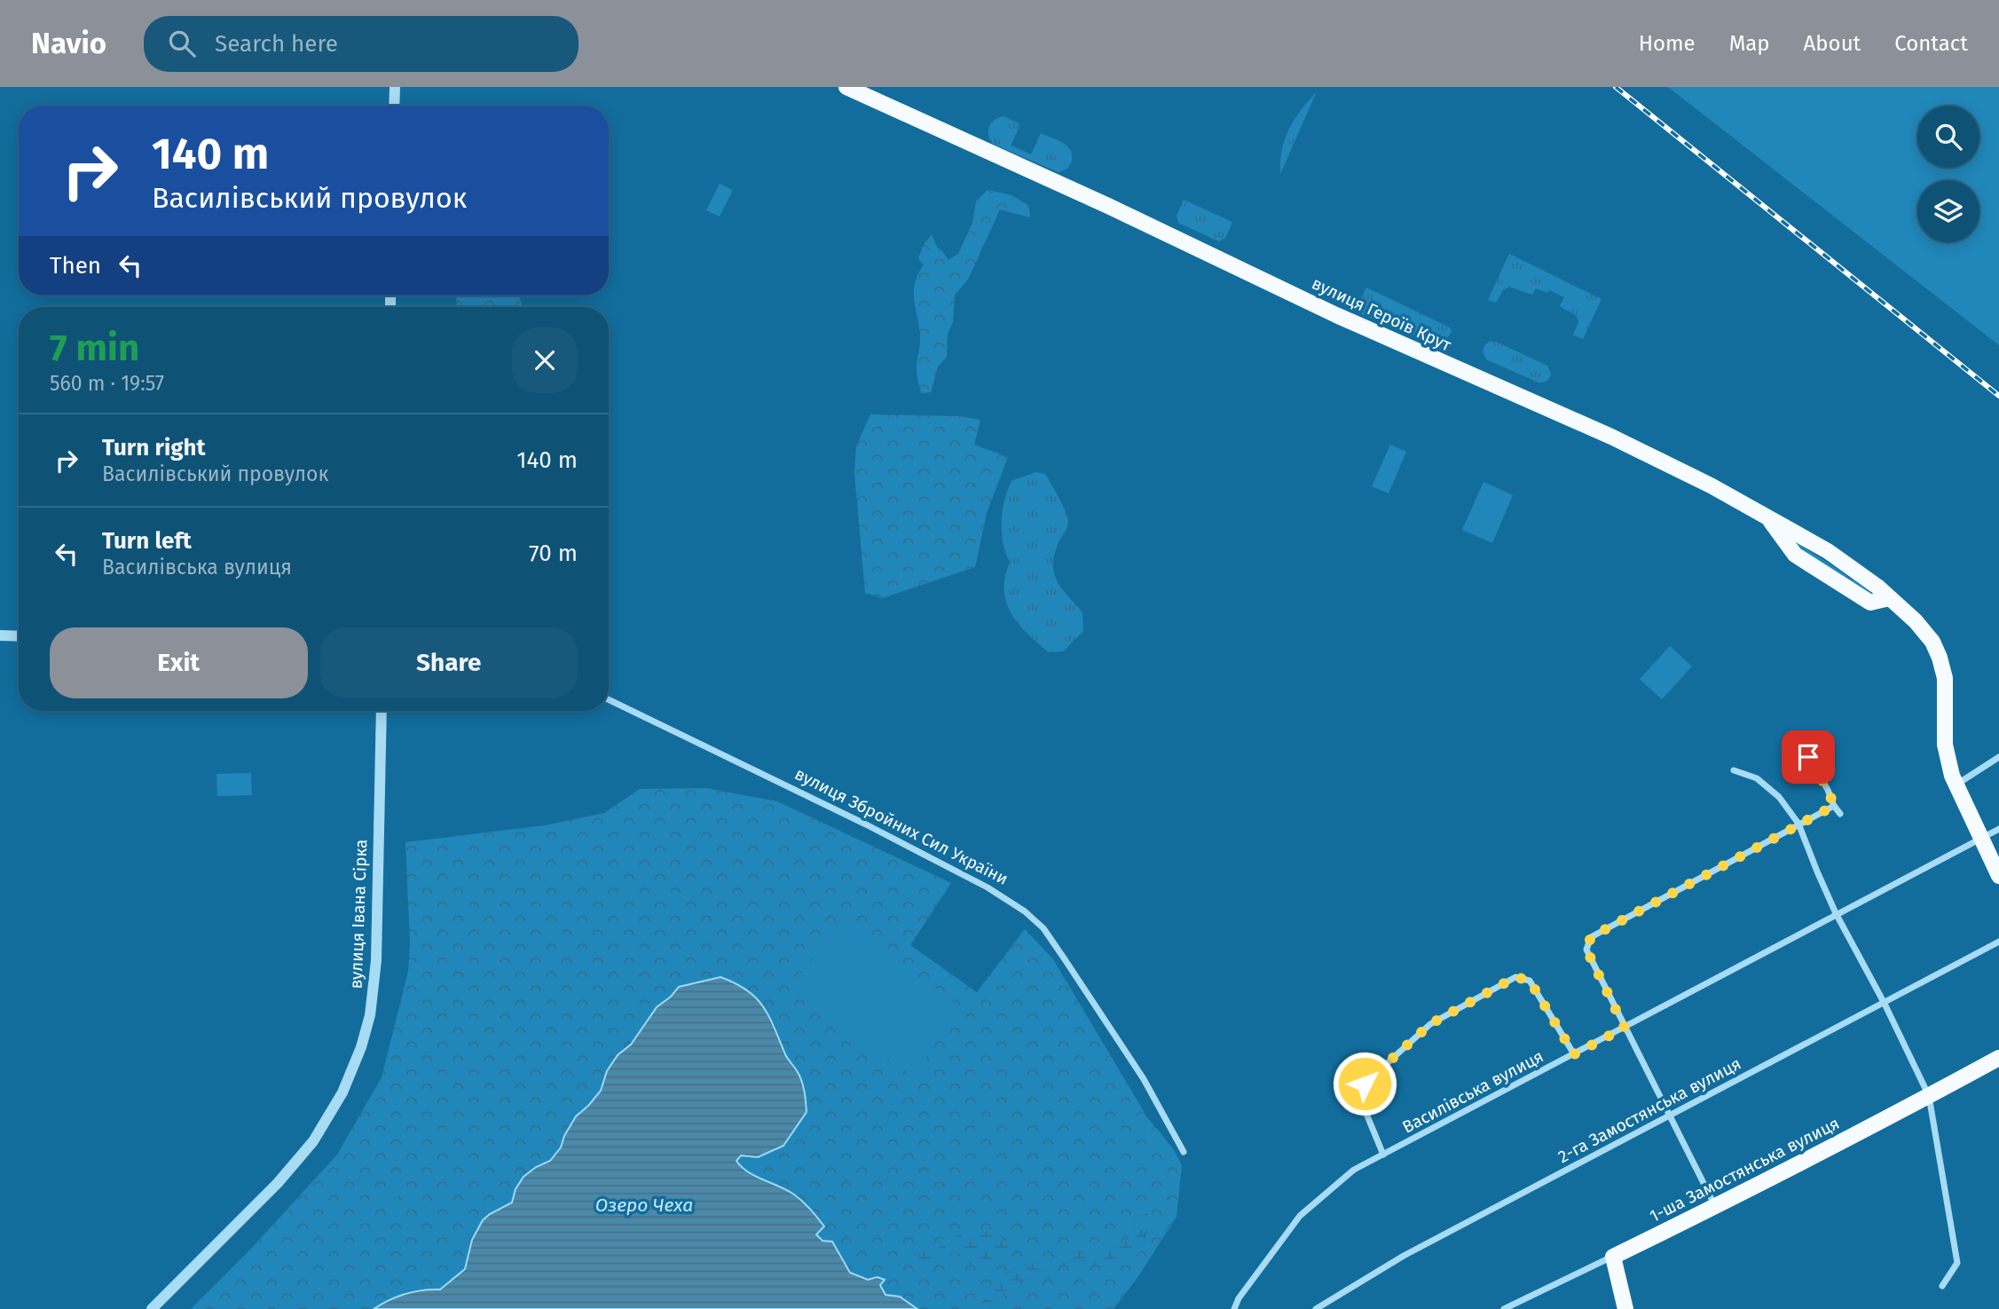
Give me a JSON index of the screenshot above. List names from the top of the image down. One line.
{"streets":{"main road":["вулиця Героїв Крут","1-ша Замостянська вулиця"],"street":["вулиця Збройних Сил України","вулиця Івана Сірка","Василівська вулиця","2-га Замостянська вулиця"]},"crossings":[["вулиця Героїв Крут","Василівська вулиця"]],"water":["Озеро Чеха"],"page":{"header":"Navio","search":"Search here","nav":["Home","Map","About","Contact"],"turn":["140 m","Василівський провулок"],"then":"Then","heading":["7 min","560 m · 19:57"],"list":[{"name":"Turn right","note":"Василівський провулок","value":"140 m"},{"name":"Turn left","note":"Василівська вулиця","value":"70 m"}],"buttons":["Exit","Share"]}}
